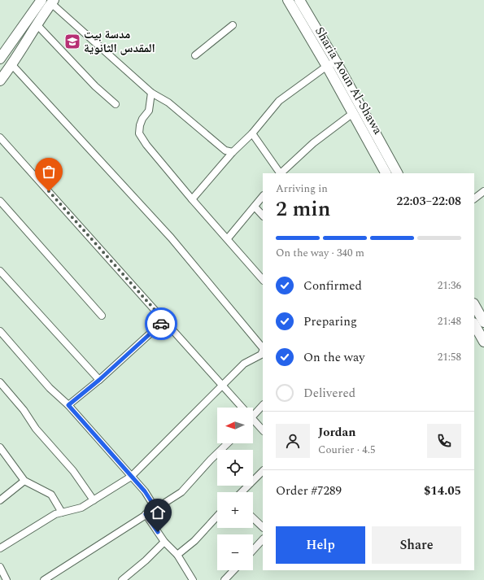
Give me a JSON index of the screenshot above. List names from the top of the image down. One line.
{"streets":{"main road":["Sharia Aoun Al-Shawa"]},"places":{"school or university":["مدسة بيت المقدس الثانوية"]},"north":"left","page":{"heading":["2 min","Arriving in","22:03–22:08"],"panel":["Jordan","Courier · 4.5","Order #7289","$14.05"],"bar":"On the way · 340 m","list":[["Confirmed","21:36"],["Preparing","21:48"],["On the way","21:58"],"Delivered"],"map_buttons":["+","−"],"buttons":["Help","Share"]}}
